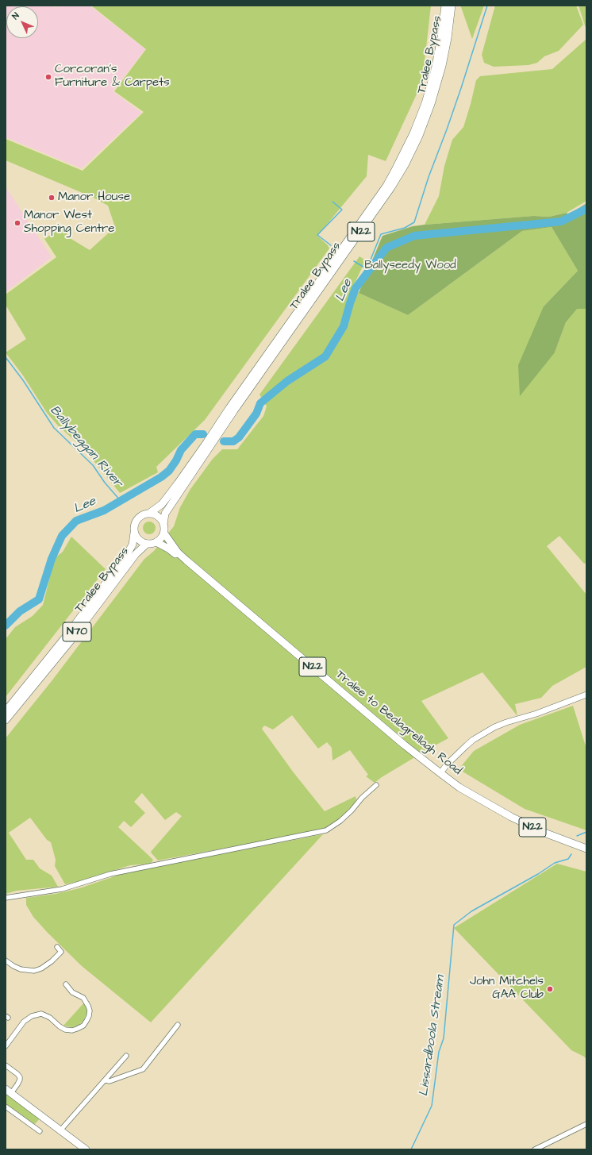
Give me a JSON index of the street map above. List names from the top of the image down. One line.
{"streets":{"main road":["Tralee Bypass","N22","N70","Tralee to Bealagrellagh Road"]},"crossings":[["Tralee Bypass","N22"],["Tralee Bypass","Tralee to Bealagrellagh Road"],["N22","Tralee to Bealagrellagh Road"]],"water":["Lee","Ballybeggan River","Lissardboola Stream"],"parks":["Ballyseedy Wood"],"places":["Corcoran's Furniture & Carpets","Manor House","Manor West Shopping Centre","John Mitchels GAA Club"],"north":"top left"}
